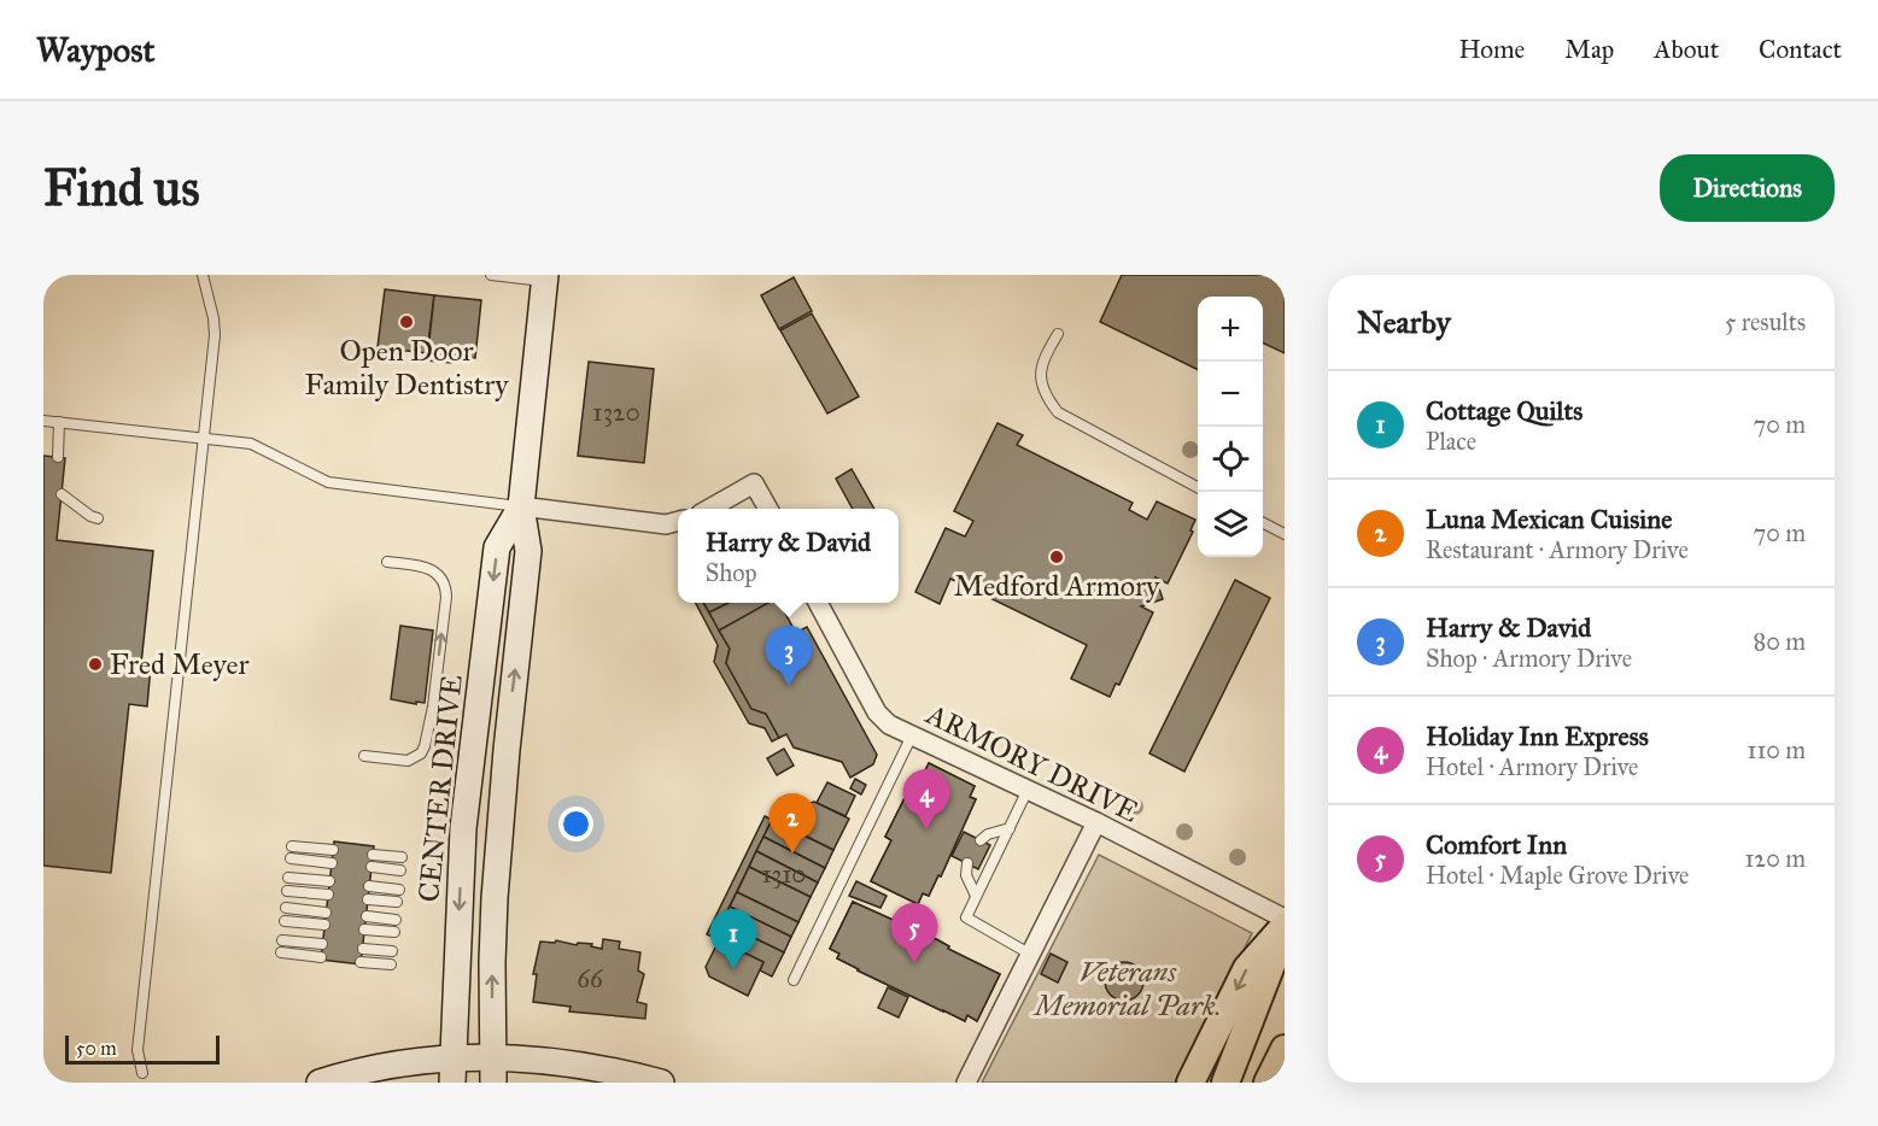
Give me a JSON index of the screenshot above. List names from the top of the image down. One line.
{"streets":{"main road":["CENTER DRIVE"],"street":["ARMORY DRIVE"]},"parks":["Veterans Memorial Park."],"places":["Open Door Family Dentistry","Medford Armory","Fred Meyer"],"house_numbers":["1320","1310","66"],"scale_bar":"50 m","page":{"header":"Waypost","nav":["Home","Map","About","Contact"],"buttons":"Directions","title":"Find us","heading":["Nearby","5 results"],"map_buttons":["+","−"],"list":[{"mark":"1","name":"Cottage Quilts","note":"Place","value":"70 m"},{"mark":"2","name":"Luna Mexican Cuisine","note":"Restaurant · Armory Drive","value":"70 m"},{"mark":"3","name":"Harry & David","note":"Shop · Armory Drive","value":"80 m"},{"mark":"4","name":"Holiday Inn Express","note":"Hotel · Armory Drive","value":"110 m"},{"mark":"5","name":"Comfort Inn","note":"Hotel · Maple Grove Drive","value":"120 m"}],"popup":["Harry & David","Shop"],"pins":["3","4","2","5","1"],"scale":"50 m"}}
